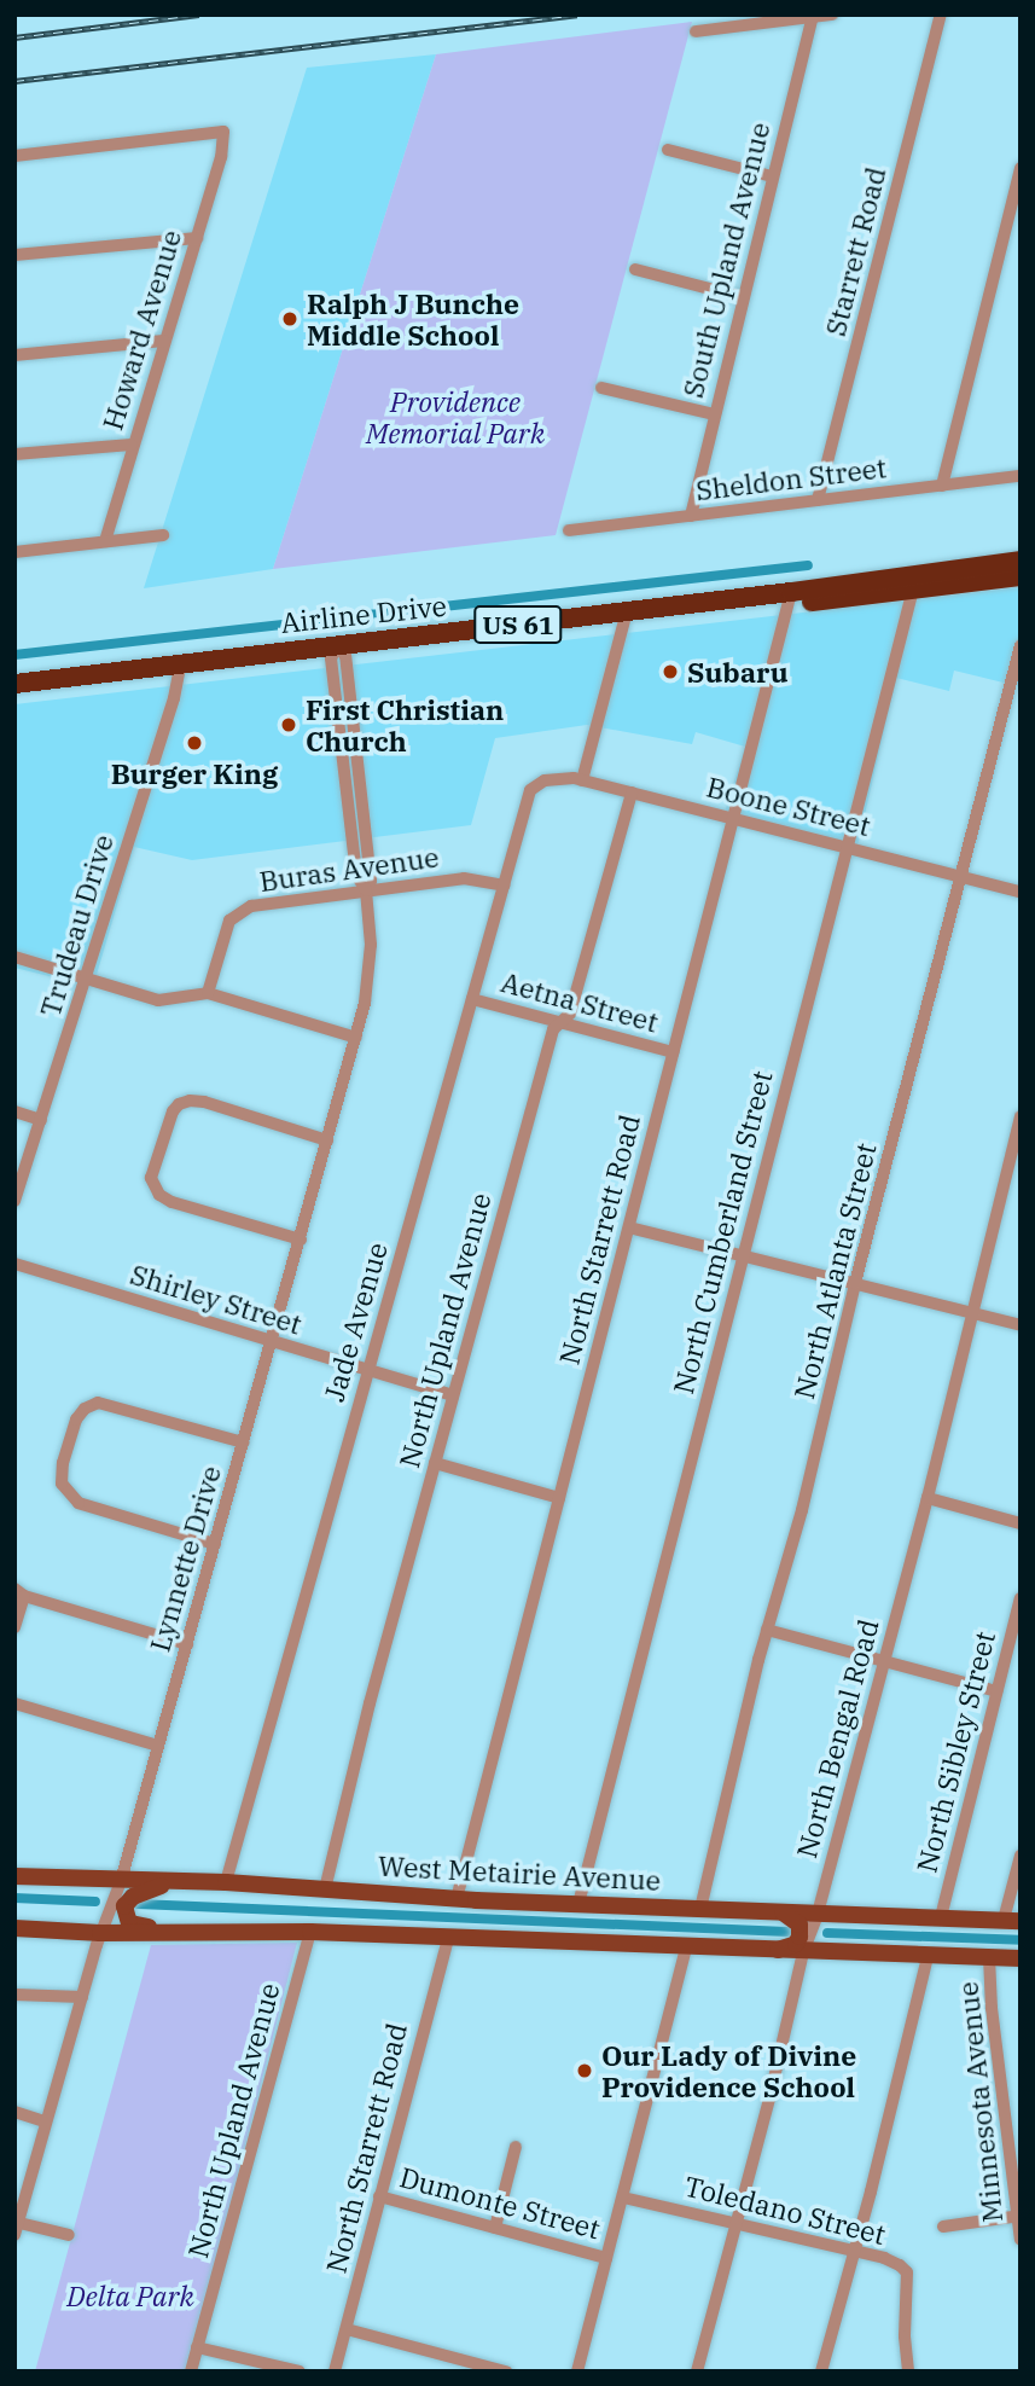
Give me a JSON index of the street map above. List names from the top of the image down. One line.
{"streets":{"highway":["Airline Drive","US 61"],"main road":["West Metairie Avenue"],"street":["Starrett Road","South Upland Avenue","Howard Avenue","Sheldon Street","Boone Street","Buras Avenue","Trudeau Drive","Aetna Street","North Cumberland Street","North Starrett Road","North Atlanta Street","Shirley Street","Jade Avenue","North Upland Avenue","Lynnette Drive","North Bengal Road","North Sibley Street","Minnesota Avenue","Dumonte Street","Toledano Street"]},"crossings":[["Starrett Road","Sheldon Street"],["South Upland Avenue","Sheldon Street"],["Airline Drive","Trudeau Drive"],["Airline Drive","North Cumberland Street"],["Airline Drive","North Starrett Road"],["Airline Drive","Lynnette Drive"],["Boone Street","North Cumberland Street"],["Boone Street","North Starrett Road"],["Boone Street","North Atlanta Street"],["Boone Street","Jade Avenue"],["Boone Street","North Upland Avenue"],["Buras Avenue","Jade Avenue"],["Buras Avenue","Lynnette Drive"],["Aetna Street","North Starrett Road"],["Aetna Street","Jade Avenue"],["Aetna Street","North Upland Avenue"],["North Cumberland Street","West Metairie Avenue"],["North Starrett Road","West Metairie Avenue"],["North Starrett Road","Dumonte Street"],["North Atlanta Street","West Metairie Avenue"],["Shirley Street","Jade Avenue"],["Shirley Street","North Upland Avenue"],["Shirley Street","Lynnette Drive"],["Jade Avenue","West Metairie Avenue"],["North Upland Avenue","West Metairie Avenue"],["Lynnette Drive","West Metairie Avenue"],["North Bengal Road","West Metairie Avenue"],["North Bengal Road","Toledano Street"],["North Sibley Street","West Metairie Avenue"]],"parks":["Providence Memorial Park","Delta Park"],"places":["Ralph J Bunche Middle School","Subaru","First Christian Church","Burger King","Our Lady of Divine Providence School"]}
